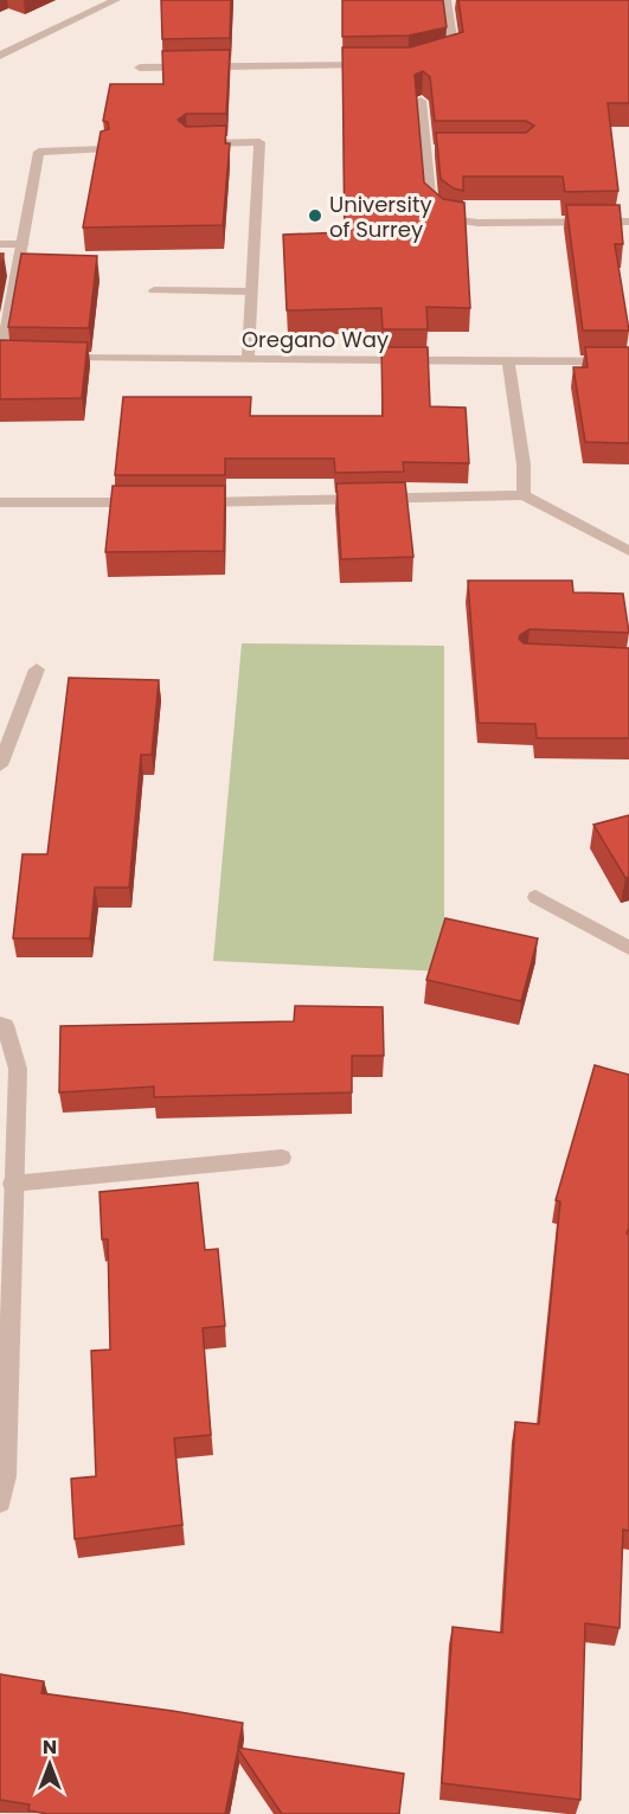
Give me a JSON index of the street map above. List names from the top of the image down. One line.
{"streets":{"street":["Oregano Way"]},"places":["University of Surrey"],"north":"top"}
